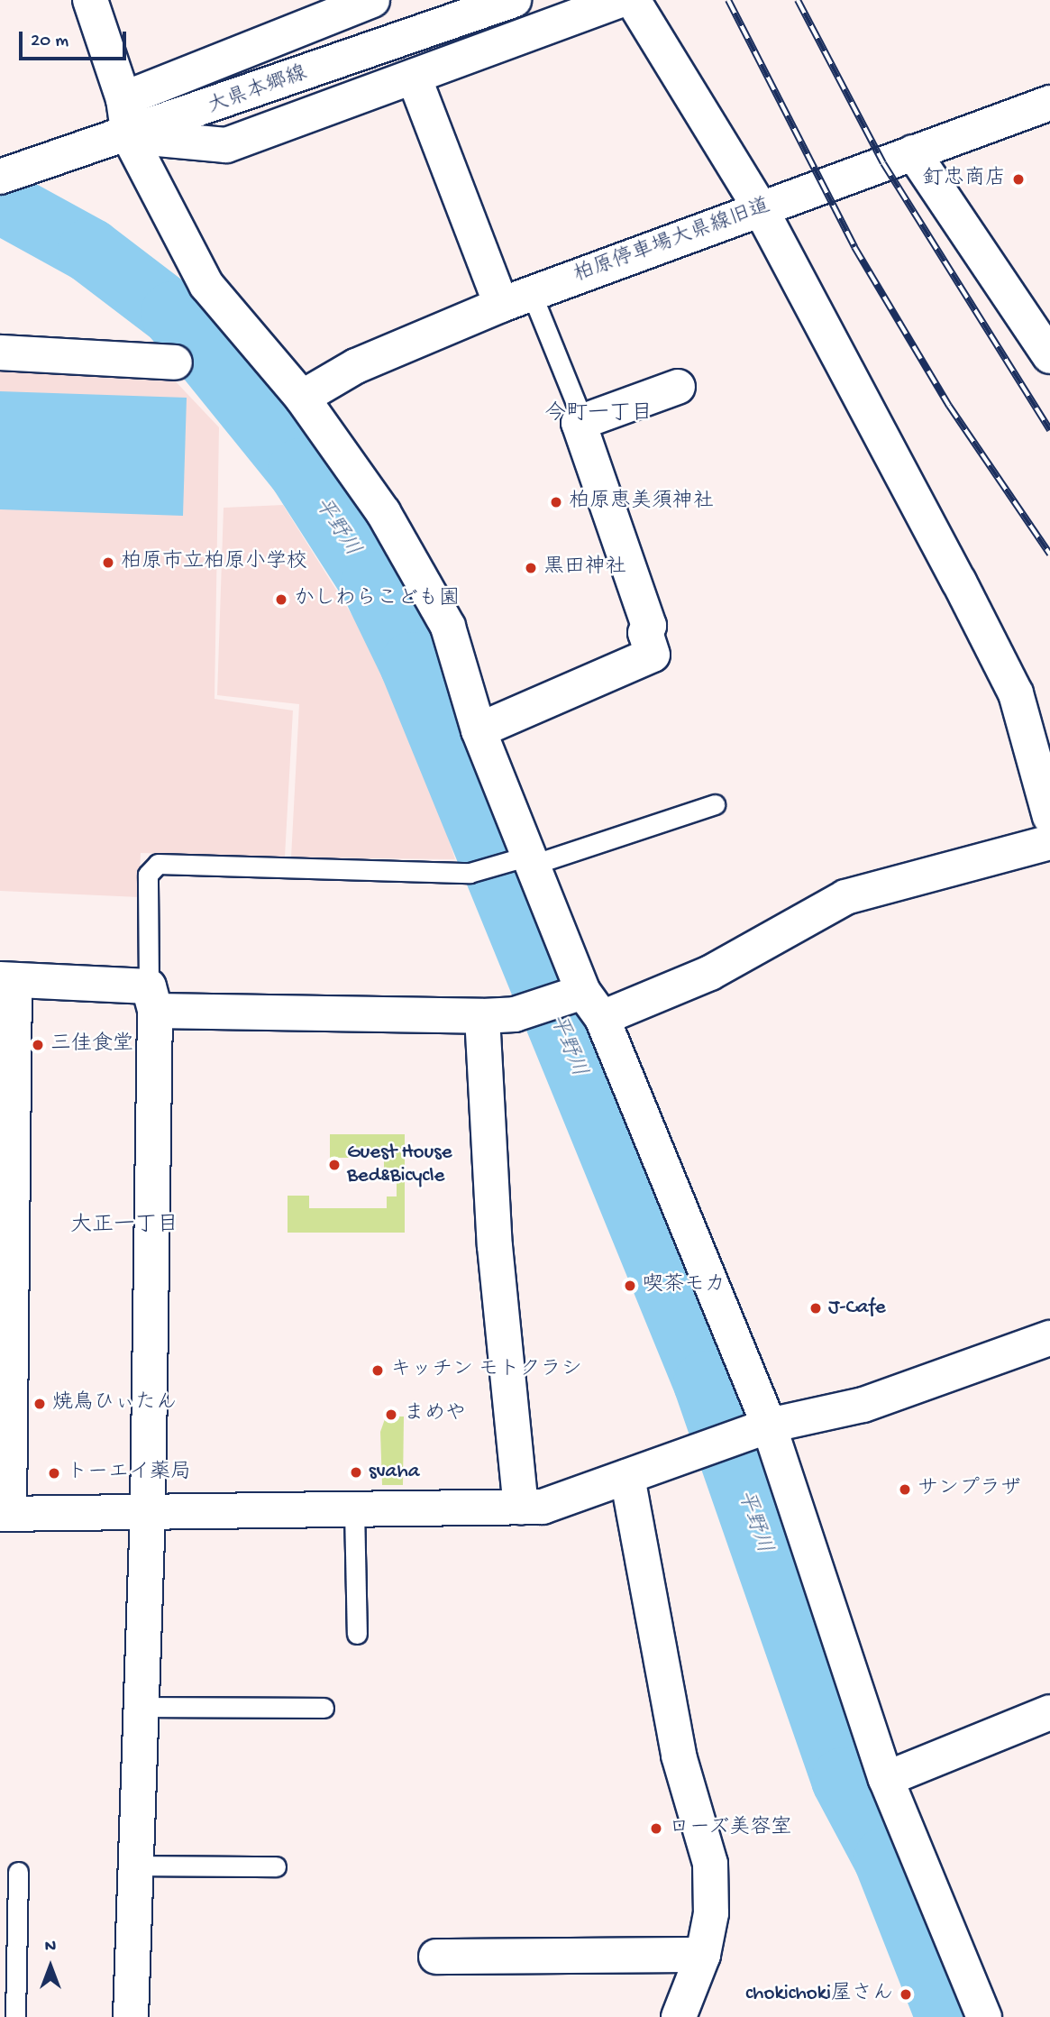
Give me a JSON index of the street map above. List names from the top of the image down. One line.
{"streets":{"main road":["大県本郷線","柏原停車場大県線旧道"]},"districts":["今町一丁目","大正一丁目"],"water":["平野川"],"places":["釘忠商店","柏原恵美須神社","柏原市立柏原小学校","黒田神社","かしわらこども園","三佳食堂","Guest House Bed&Bicycle","喫茶モカ","J-Cafe","キッチン モトクラシ","焼鳥ひぃたん","まめや","svaha","トーエイ薬局","サンプラザ","ローズ美容室","chokichoki屋さん"],"scale_bar":"20 m","north":"top"}
